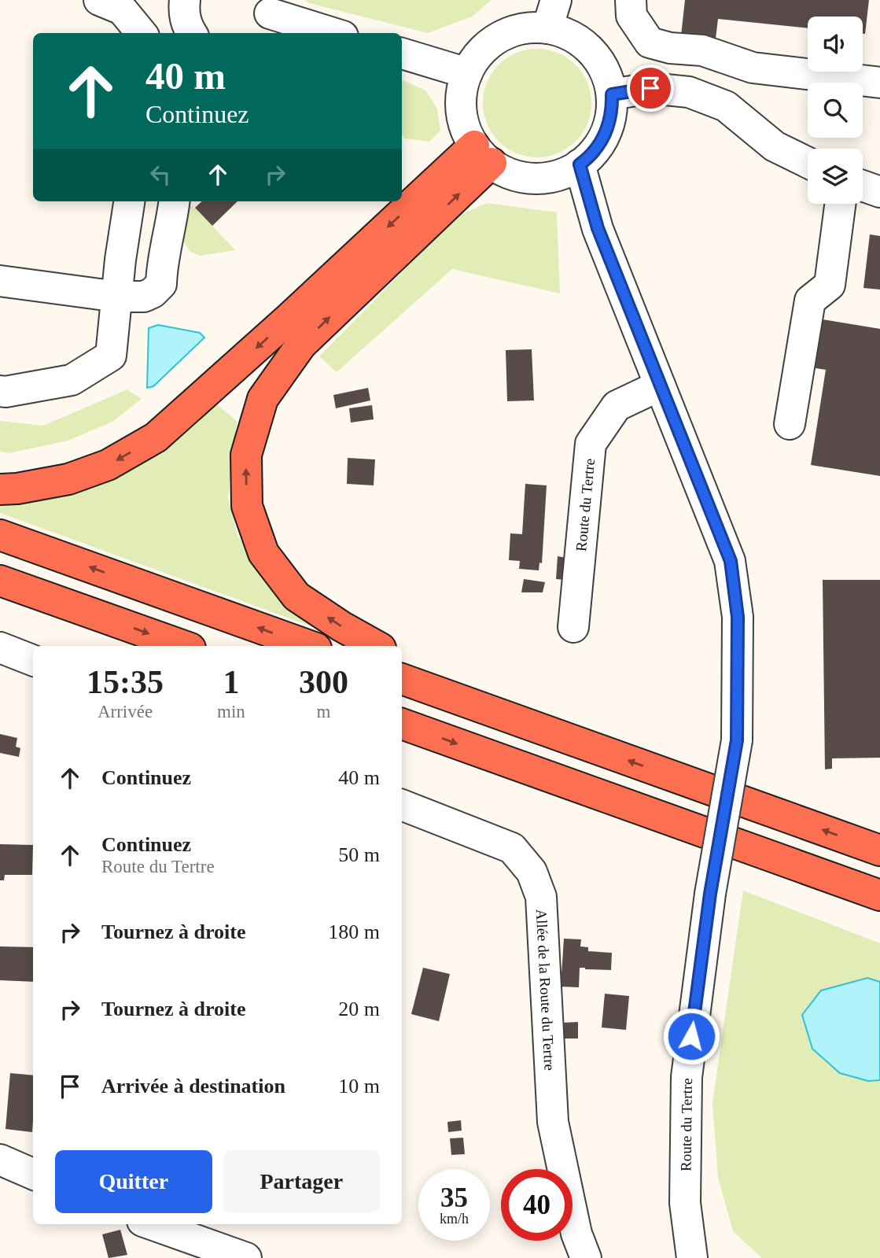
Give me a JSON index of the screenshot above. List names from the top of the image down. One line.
{"streets":{"street":["Route du Tertre","Allée de la Route du Tertre"]},"page":{"turn":["40 m","Continuez"],"eta":["15:35","Arrivée","1","min","300","m"],"list":[{"name":"Continuez","value":"40 m"},{"name":"Continuez","note":"Route du Tertre","value":"50 m"},{"name":"Tournez à droite","value":"180 m"},{"name":"Tournez à droite","value":"20 m"},{"name":"Arrivée à destination","value":"10 m"}],"buttons":["Quitter","Partager"],"speed":"35 km/h","limit":"40"}}
